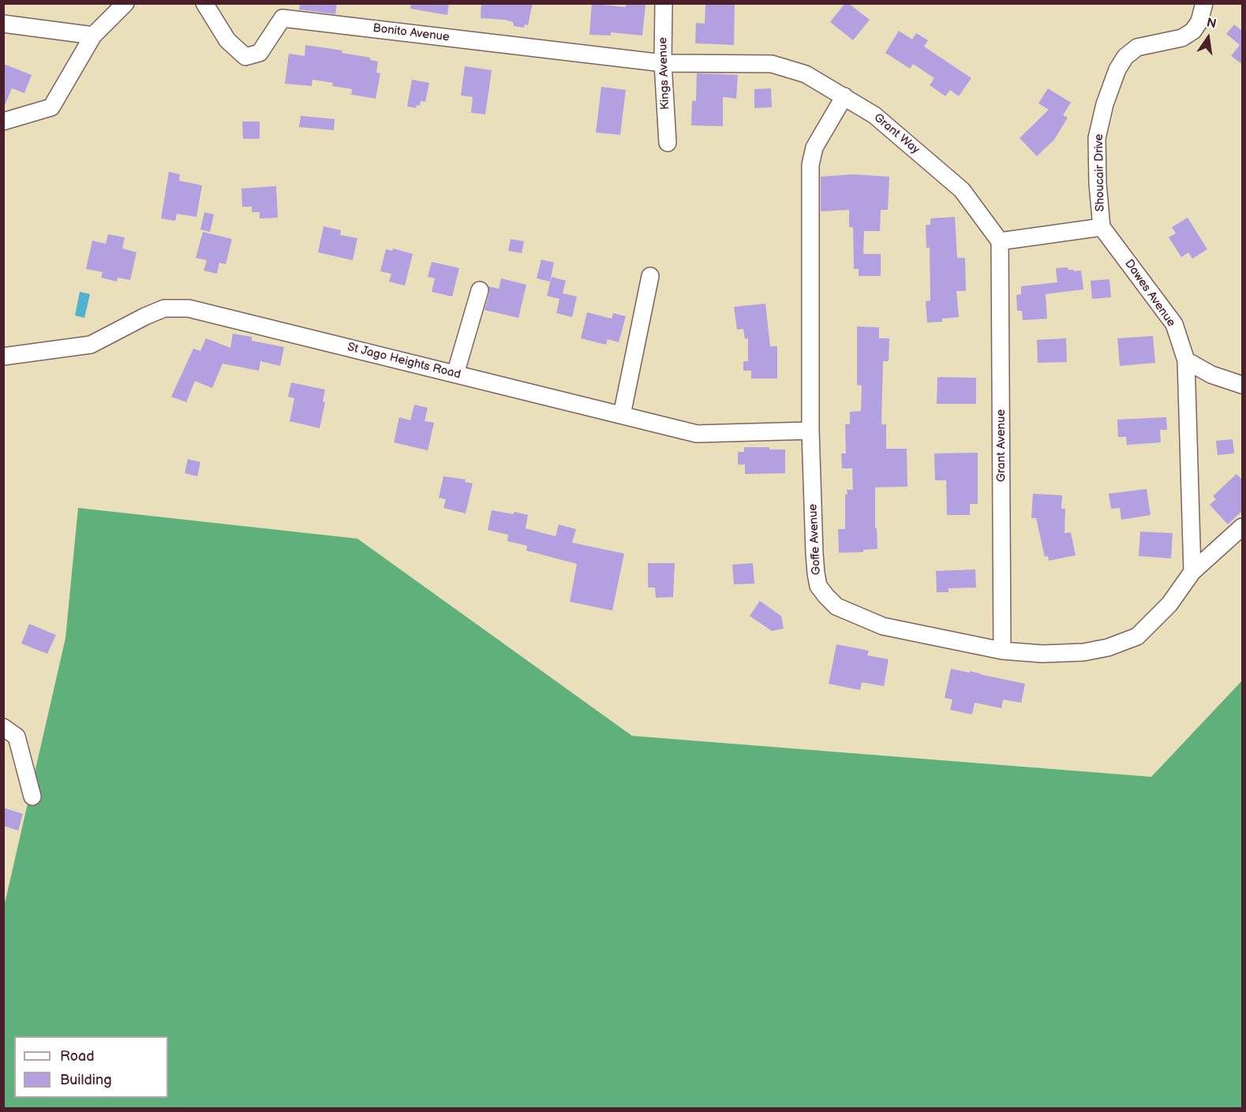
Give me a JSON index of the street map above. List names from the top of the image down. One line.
{"streets":{"street":["Bonito Avenue","Kings Avenue","Grant Way","Shoucair Drive","Dawes Avenue","St Jago Heights Road","Grant Avenue","Goffe Avenue"]},"crossings":[["Bonito Avenue","Kings Avenue"],["Bonito Avenue","Grant Way"],["Kings Avenue","Grant Way"],["Grant Way","Grant Avenue"],["Grant Way","Goffe Avenue"],["Shoucair Drive","Dawes Avenue"],["St Jago Heights Road","Goffe Avenue"],["Grant Avenue","Goffe Avenue"]],"legend":["Road","Building"],"north":"top"}
